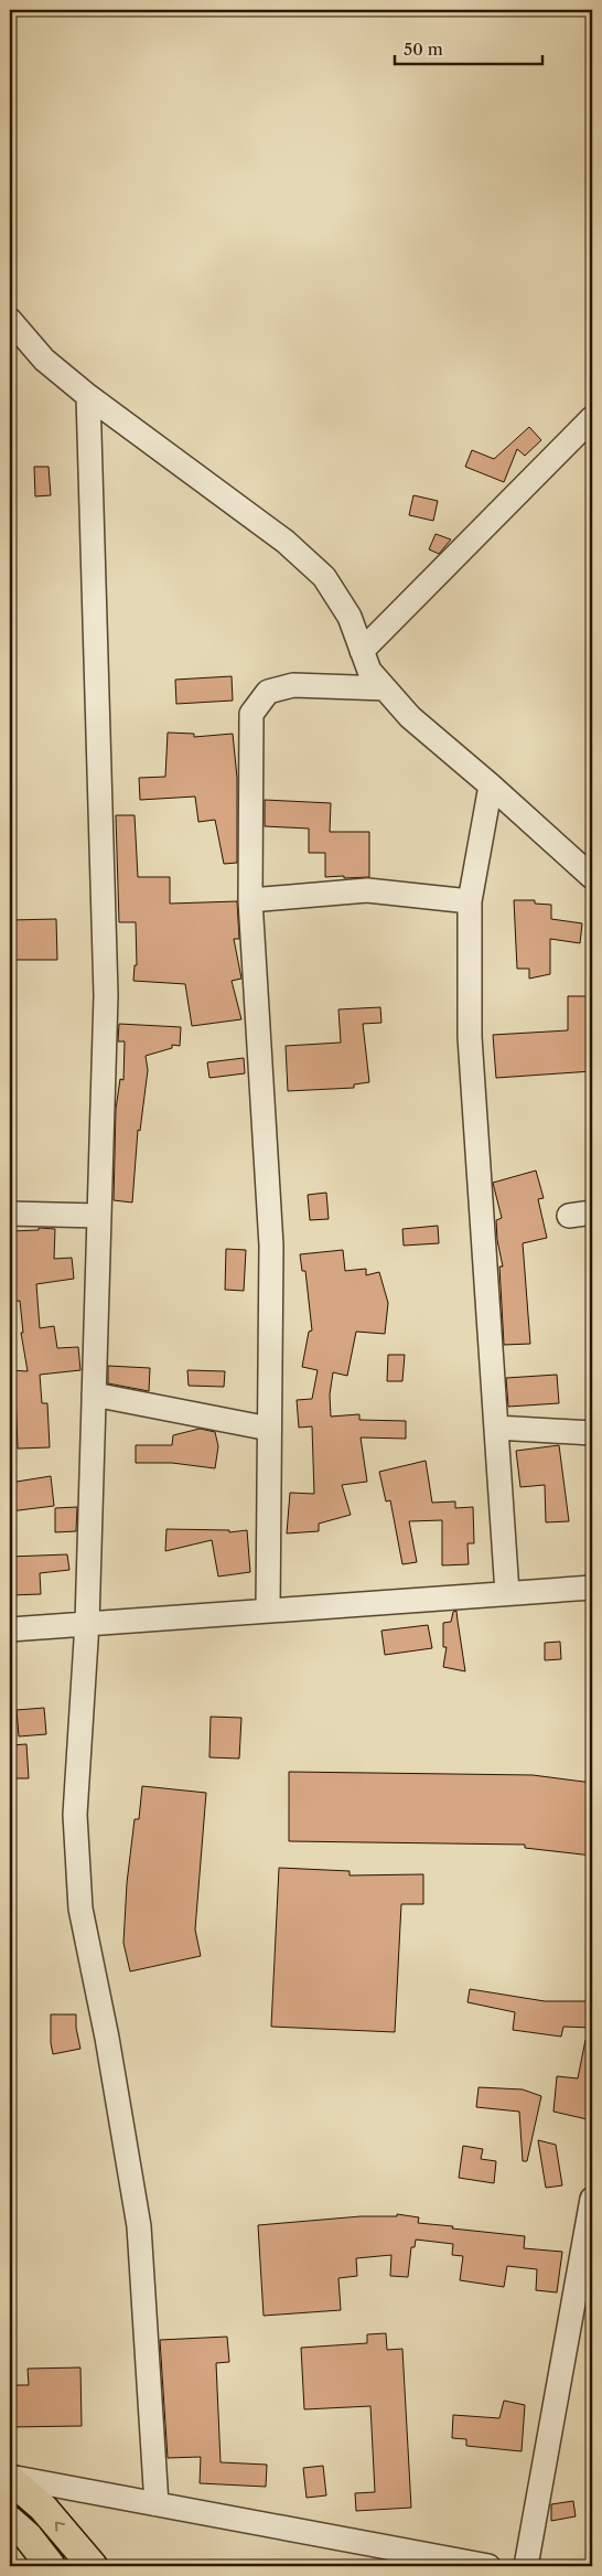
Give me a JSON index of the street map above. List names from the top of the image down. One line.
{"scale_bar":"50 m"}
